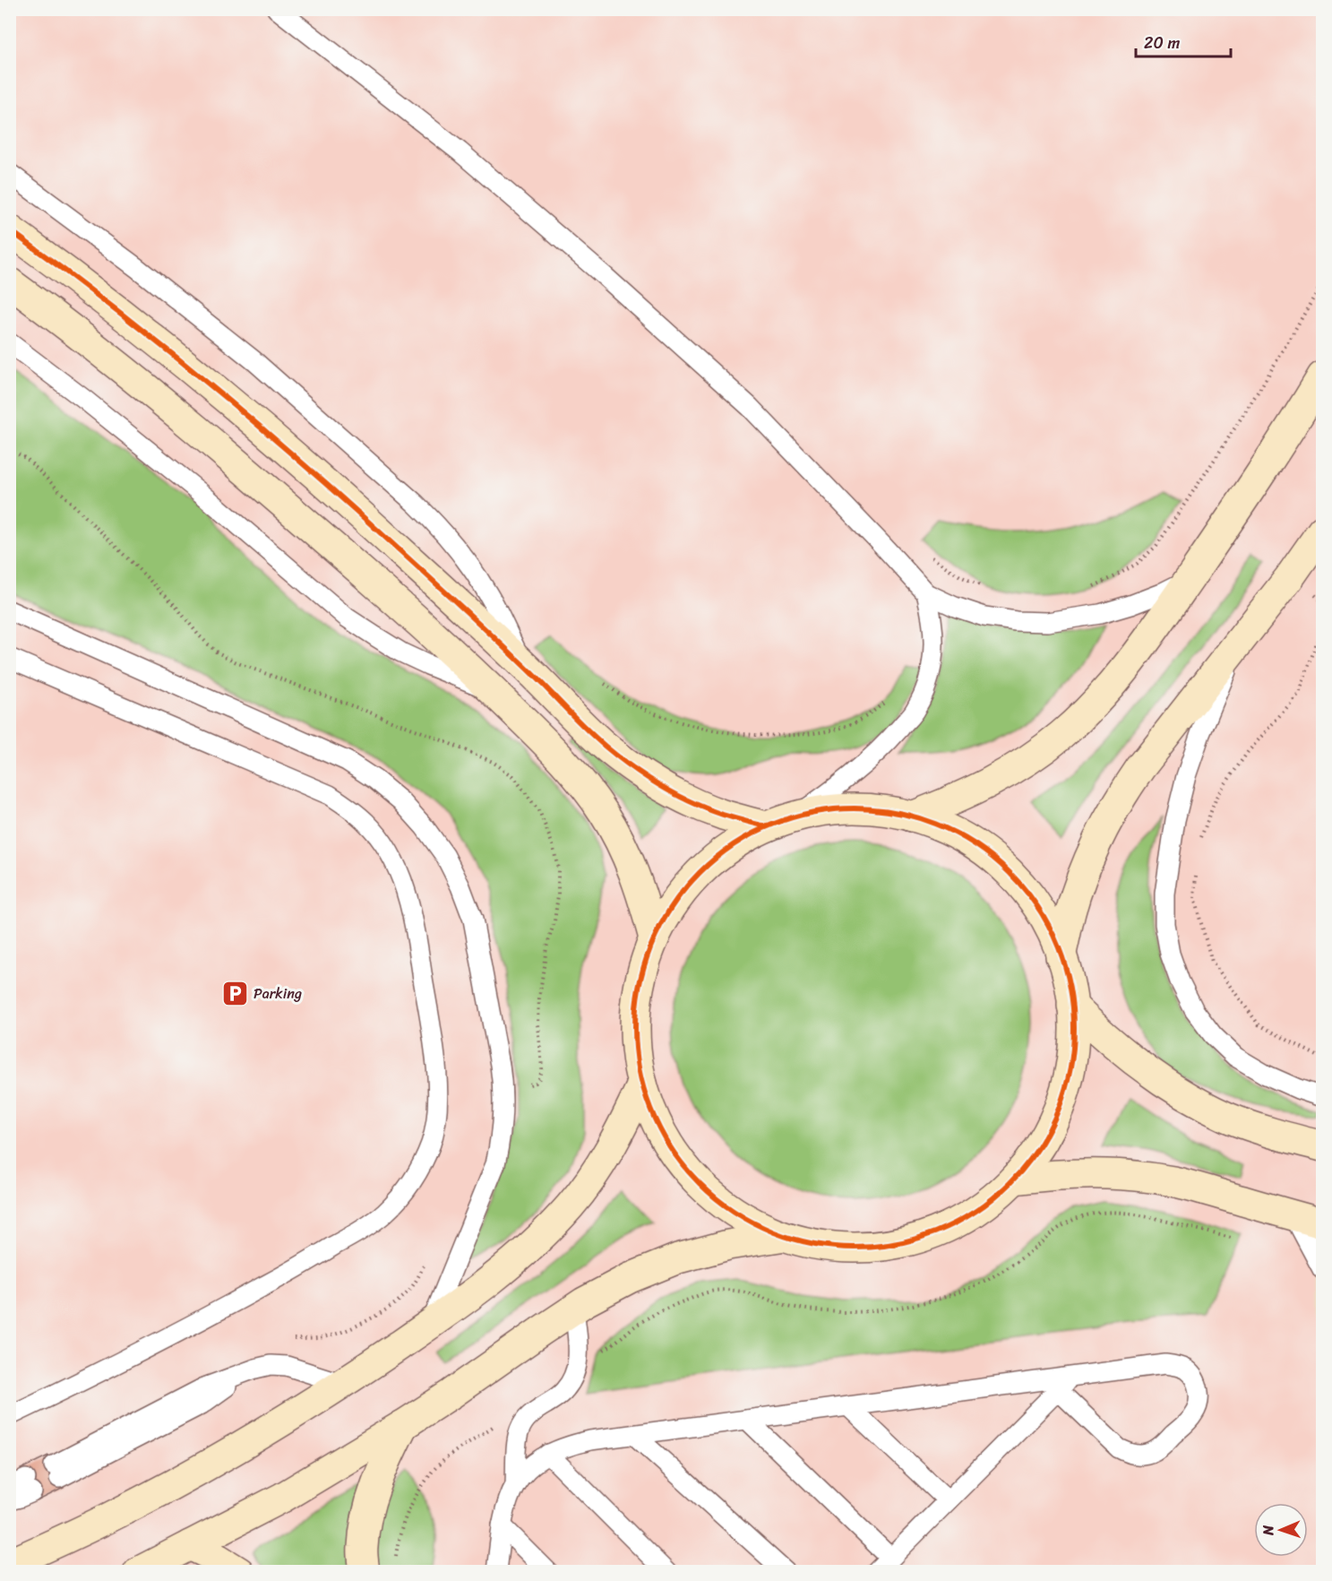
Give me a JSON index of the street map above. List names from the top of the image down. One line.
{"places":{"parking":["Parking"]},"scale_bar":"20 m","north":"left"}
